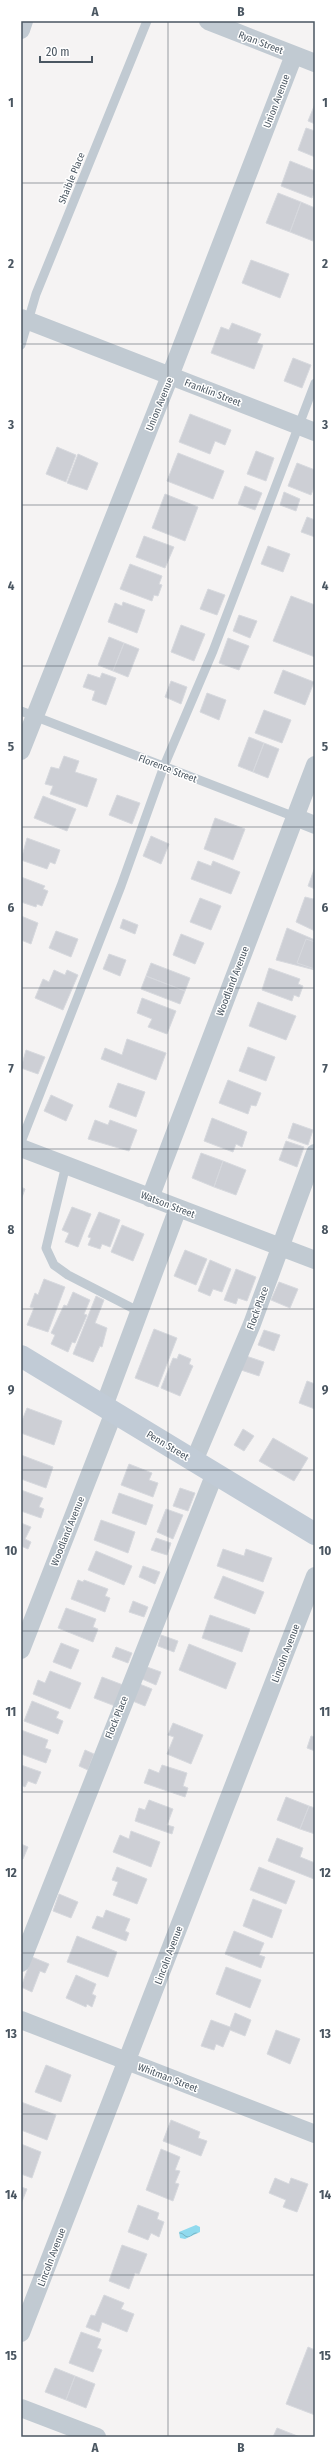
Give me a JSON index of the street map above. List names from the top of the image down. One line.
{"streets":{"street":["Ryan Street","Union Avenue","Franklin Street","Florence Street","Woodland Avenue","Watson Street","Flock Place","Penn Street","Lincoln Avenue","Whitman Street"],"lane":["Shaible Place"]},"crossings":[["Ryan Street","Union Avenue"],["Union Avenue","Franklin Street"],["Union Avenue","Florence Street"],["Shaible Place","Franklin Street"],["Florence Street","Woodland Avenue"],["Woodland Avenue","Watson Street"],["Woodland Avenue","Penn Street"],["Watson Street","Flock Place"],["Flock Place","Penn Street"],["Lincoln Avenue","Whitman Street"]],"scale_bar":"20 m","grid":{"columns":["A","B"],"rows":["1","2","3","4","5","6","7","8","9","10","11","12","13","14","15"]}}
